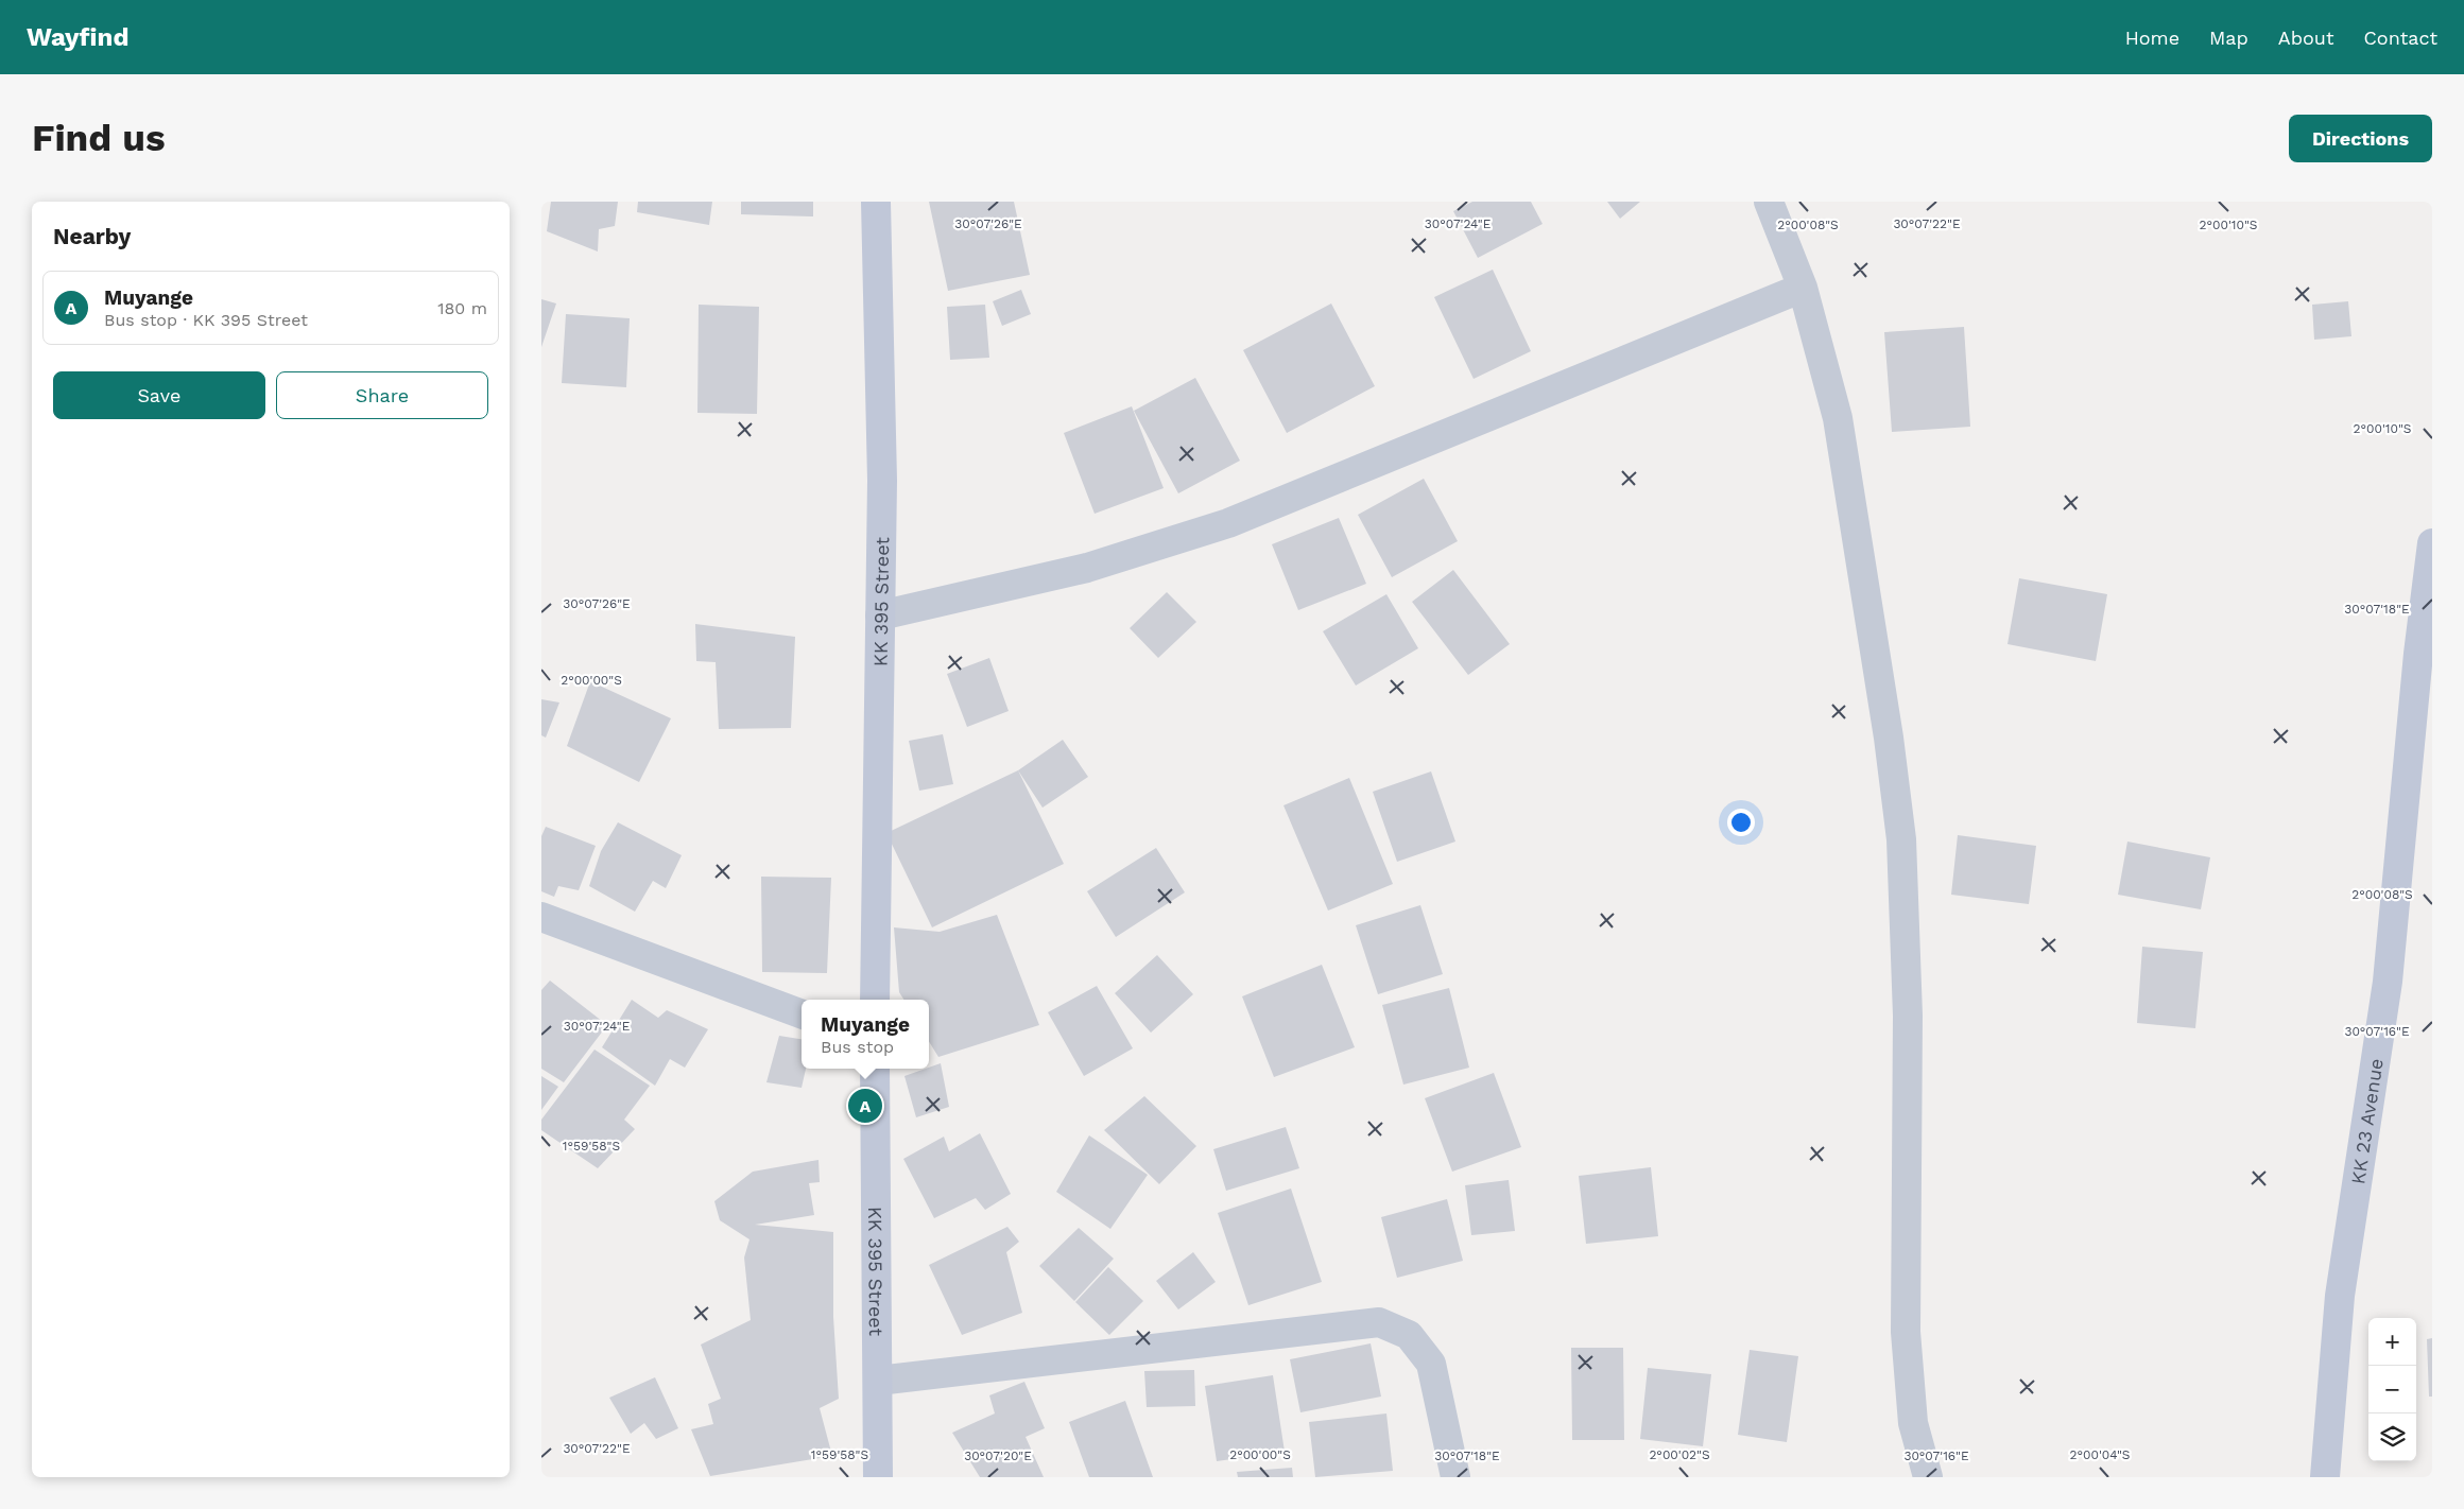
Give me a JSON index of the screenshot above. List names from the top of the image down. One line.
{"streets":{"street":["KK 395 Street","KK 23 Avenue"]},"page":{"header":"Wayfind","nav":["Home","Map","About","Contact"],"buttons":["Directions",["Save","Share"]],"title":"Find us","heading":"Nearby","list":[{"mark":"A","name":"Muyange","note":"Bus stop · KK 395 Street","value":"180 m"}],"popup":["Muyange","Bus stop"],"pins":"A","map_buttons":["+","−"]},"coordinates":["30°07'26\"E","30°07'24\"E","30°07'22\"E","2°00'08\"S","2°00'10\"S","30°07'18\"E","2°00'00\"S","30°07'16\"E","1°59'58\"S","2°00'02\"S","2°00'04\"S","30°07'20\"E"]}
